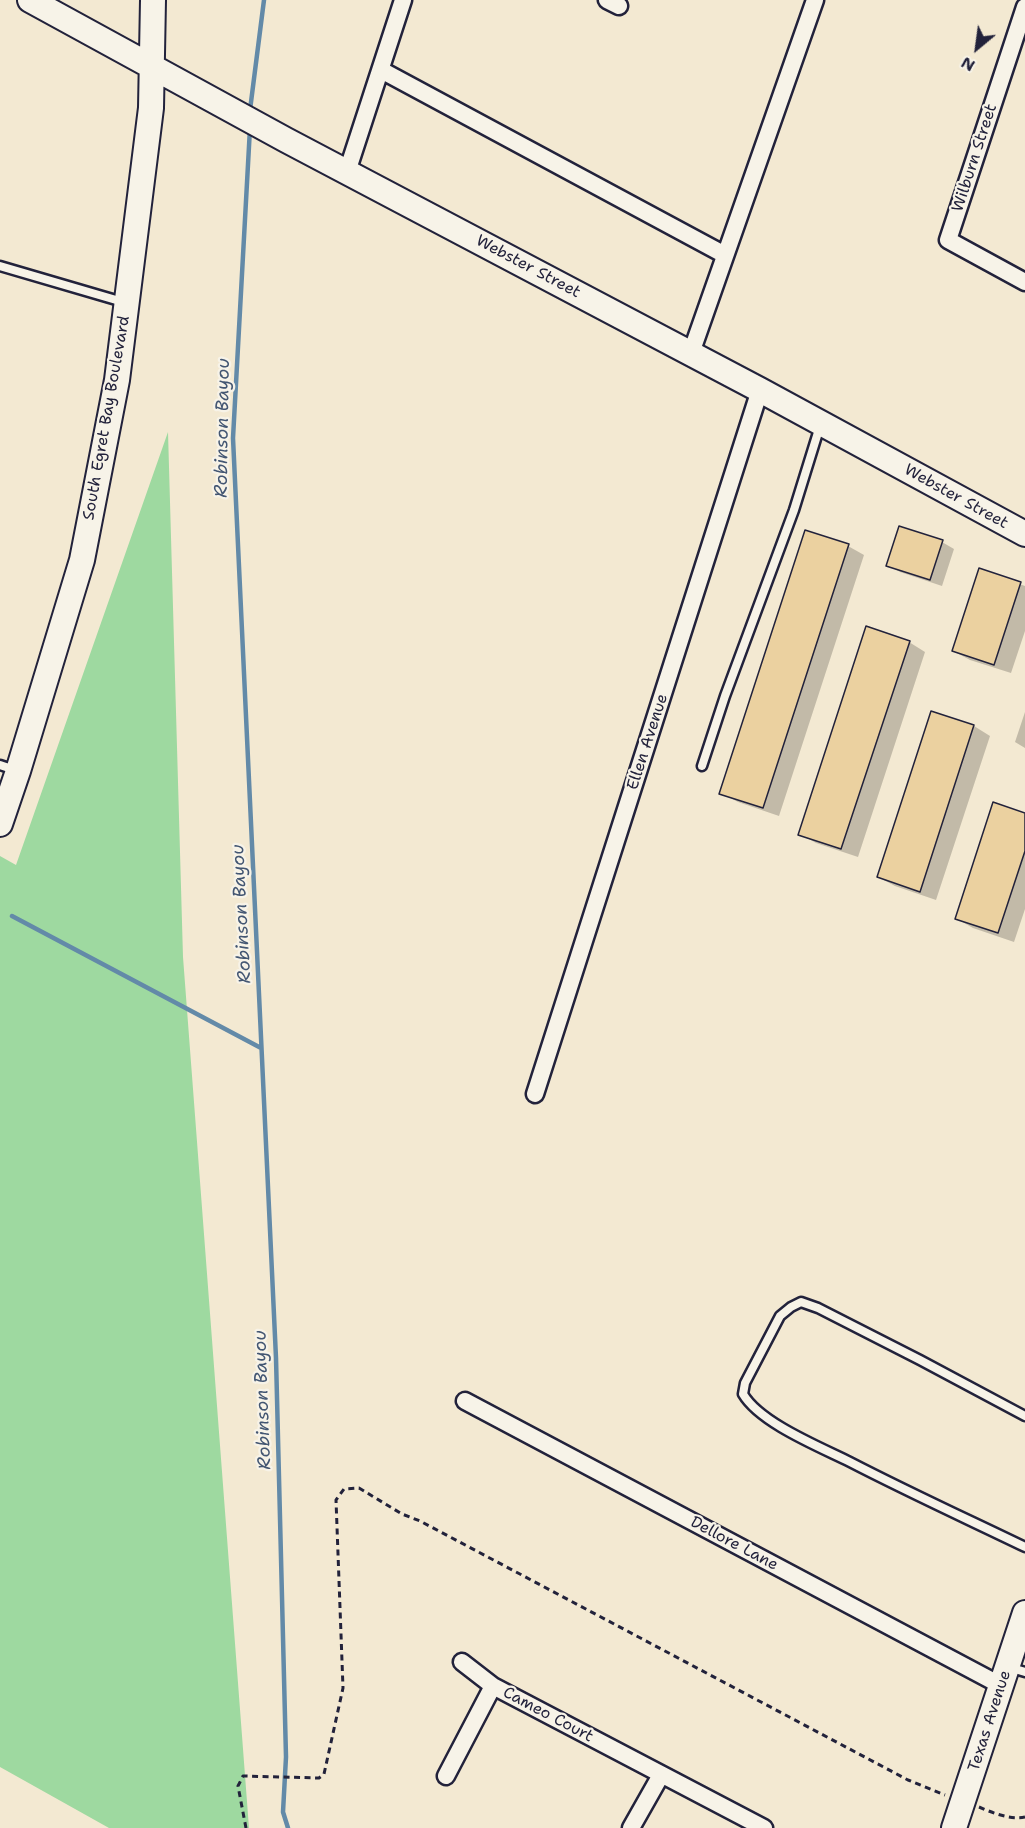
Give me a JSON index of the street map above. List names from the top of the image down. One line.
{"streets":{"street":["Wilburn Street","Webster Street","South Egret Bay Boulevard","Ellen Avenue","Dellore Lane","Cameo Court","Texas Avenue"]},"crossings":[["Webster Street","South Egret Bay Boulevard"],["Webster Street","Ellen Avenue"],["Dellore Lane","Texas Avenue"]],"water":["Robinson Bayou"],"north":"bottom left"}
